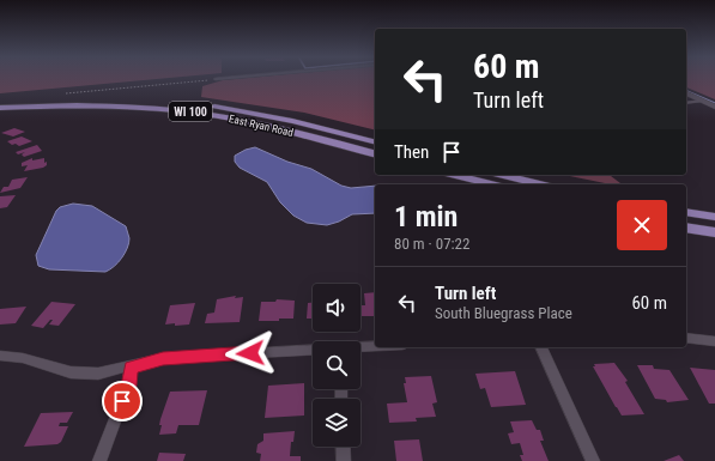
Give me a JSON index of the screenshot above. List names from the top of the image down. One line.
{"streets":{"main road":["WI 100","East Ryan Road"]},"page":{"turn":["60 m","Turn left"],"then":"Then","heading":["1 min","80 m · 07:22"],"list":[{"name":"Turn left","note":"South Bluegrass Place","value":"60 m"}]}}
